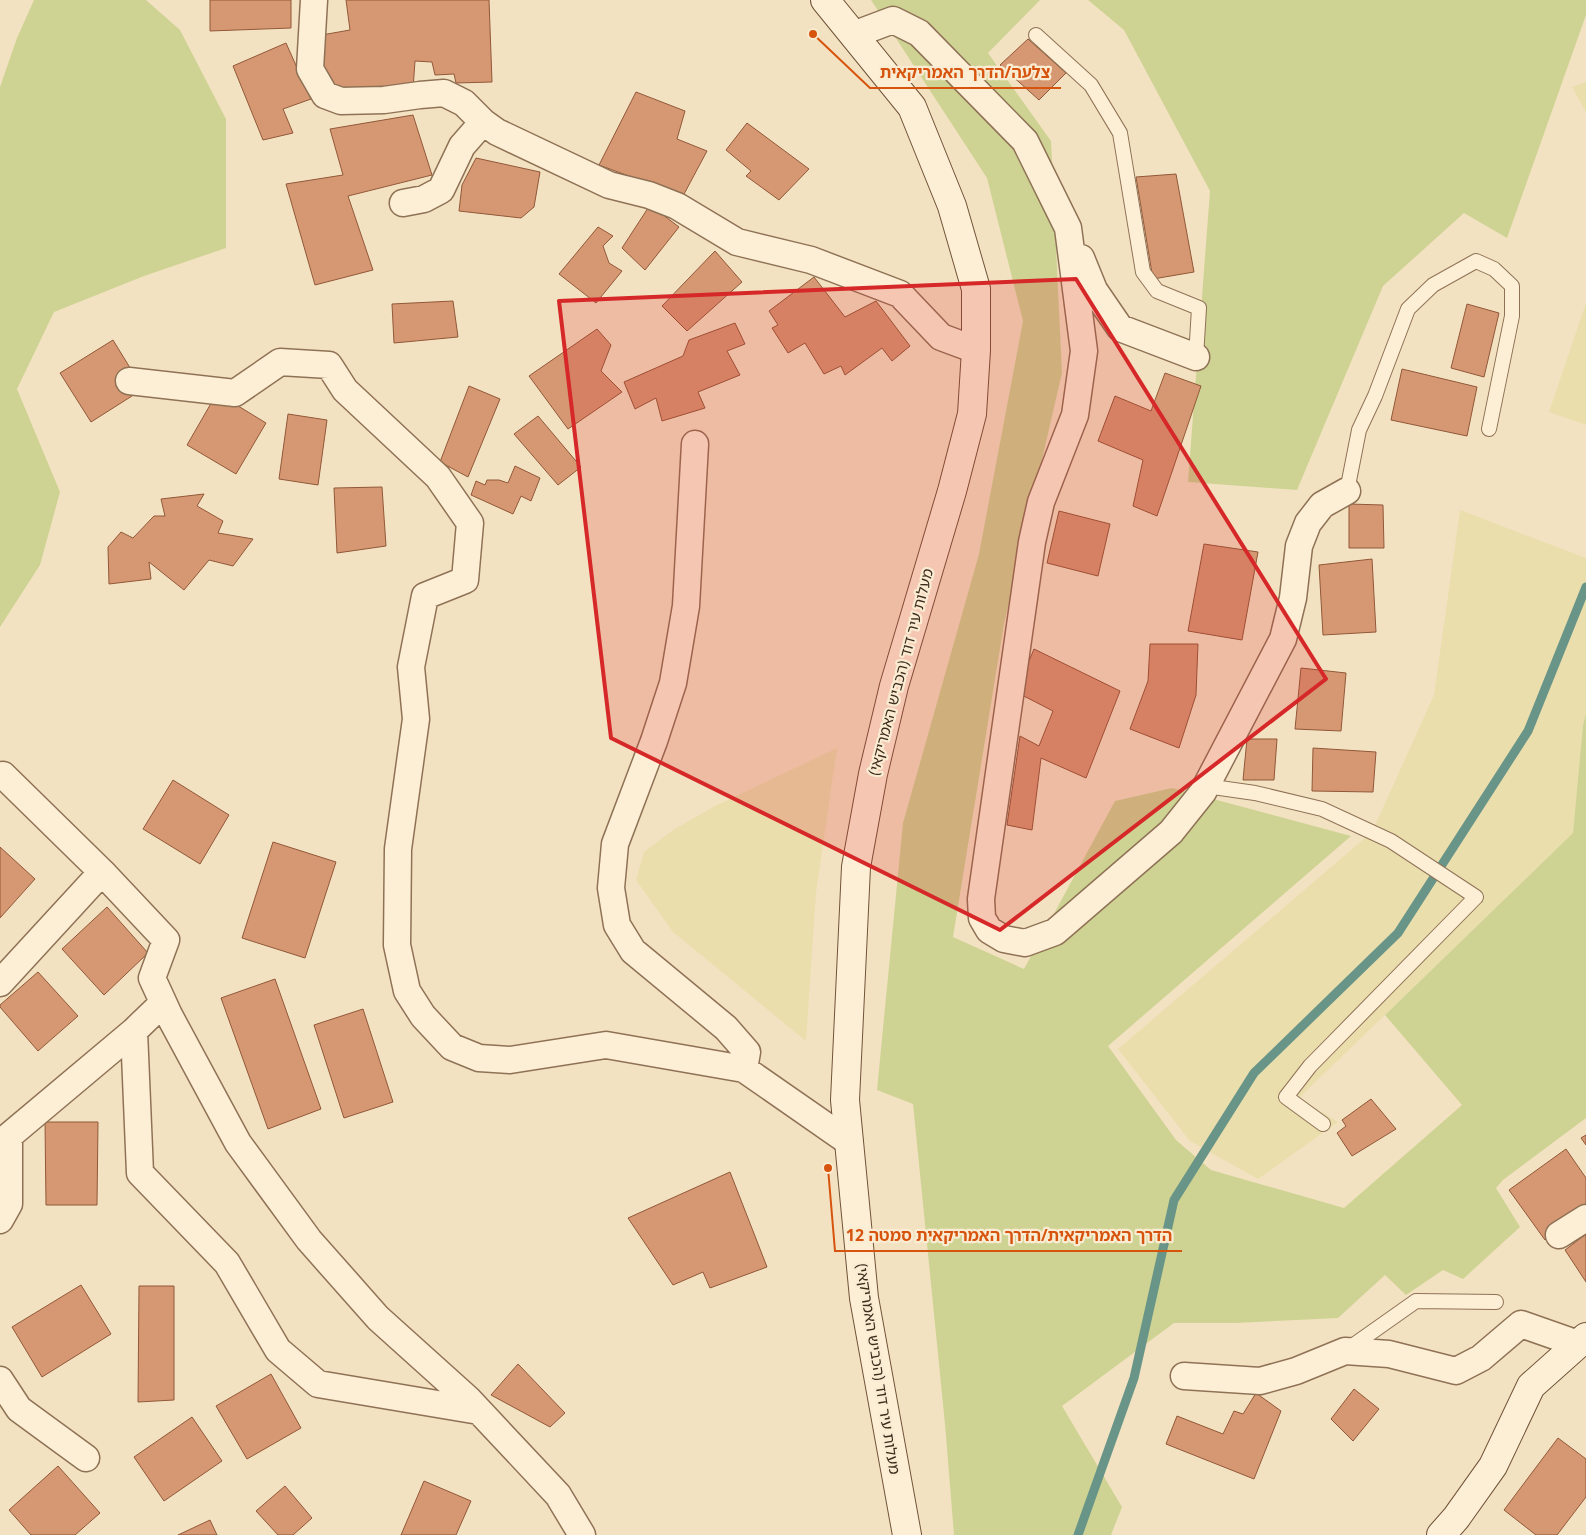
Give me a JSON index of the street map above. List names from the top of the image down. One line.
{"streets":{"main road":["מעלות עיר דוד (הכביש האמריקאי)"]},"places":["צלעה/הדרך האמריקאית","הדרך האמריקאית/הדרך האמריקאית סמטה 12"]}
